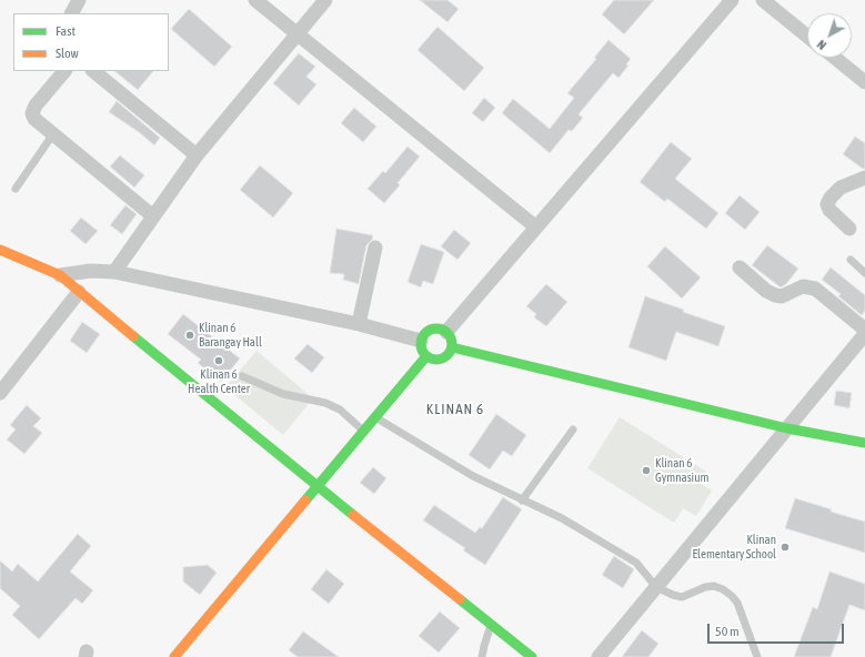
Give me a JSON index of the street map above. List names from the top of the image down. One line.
{"districts":["KLINAN 6"],"places":["Klinan 6 Barangay Hall","Klinan 6 Health Center","Klinan 6 Gymnasium","Klinan Elementary School"],"legend":["Fast","Slow"],"scale_bar":"50 m","north":"bottom left"}
